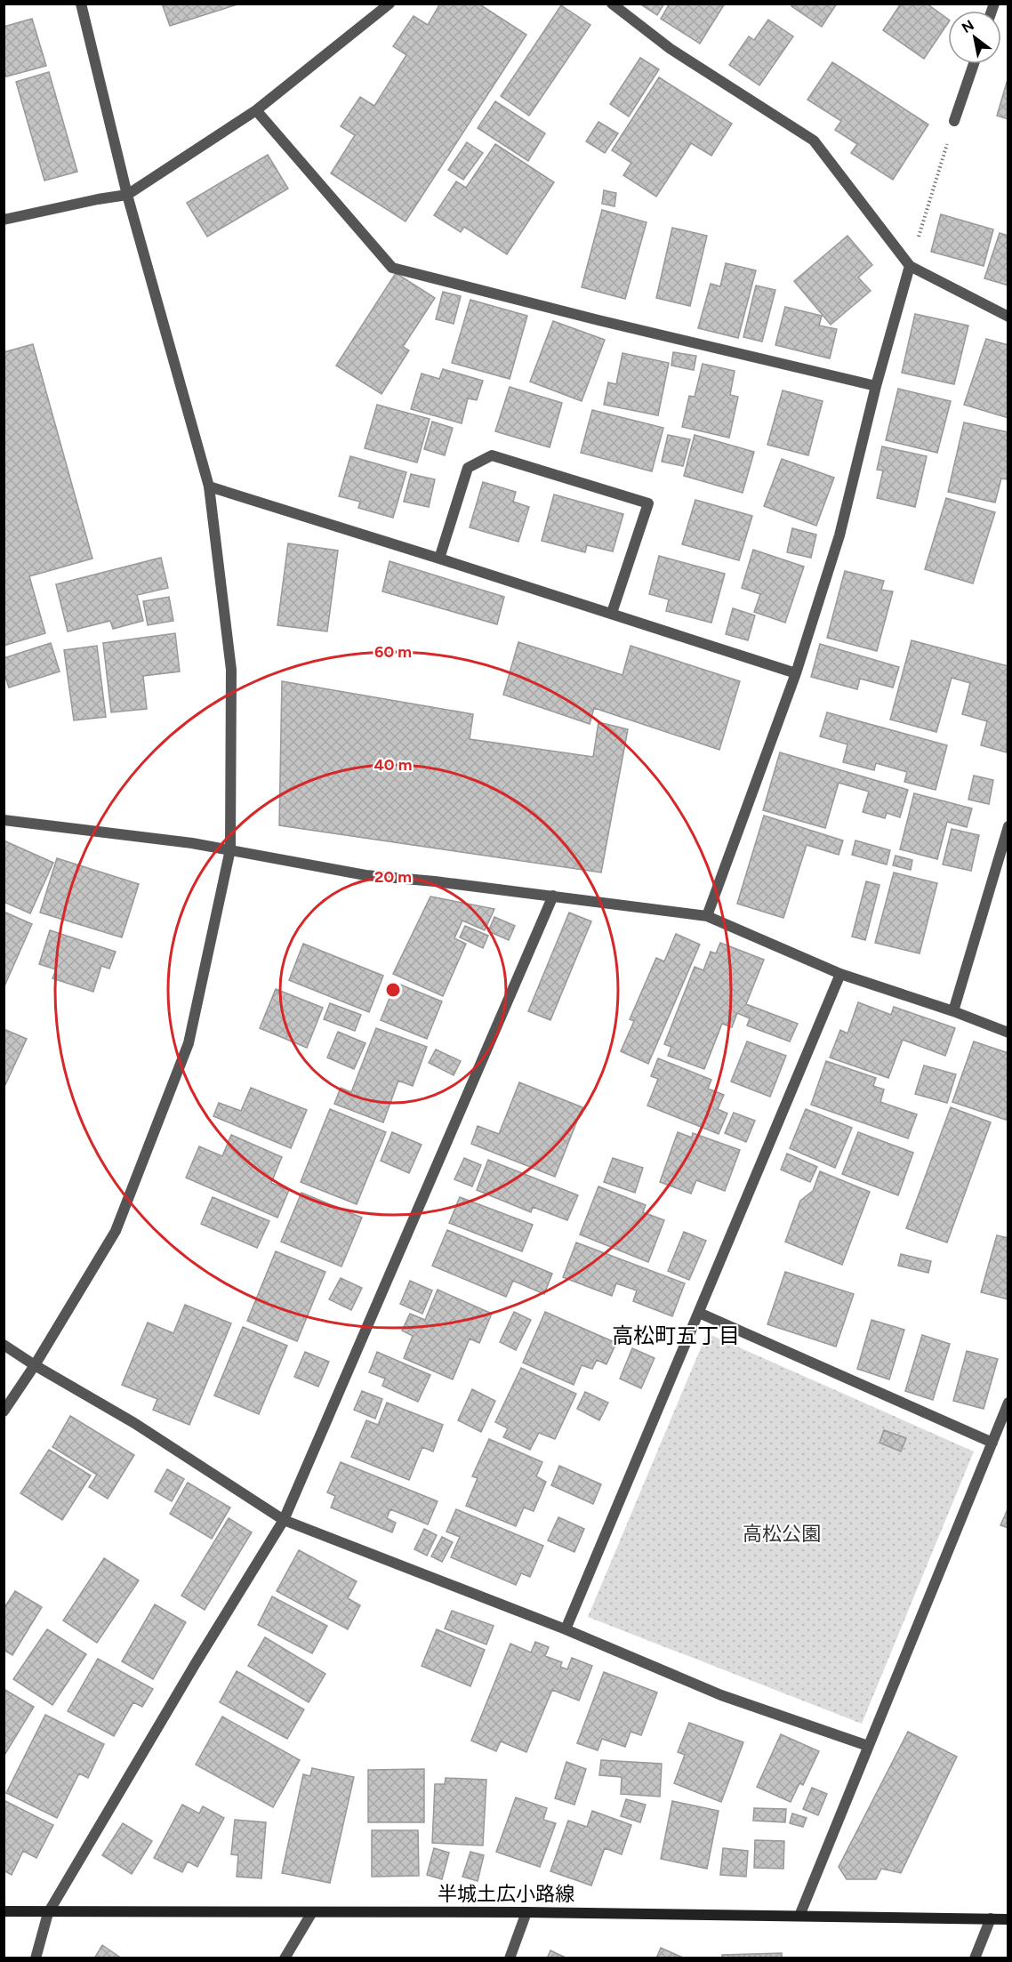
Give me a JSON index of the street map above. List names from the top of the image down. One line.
{"streets":{"main road":["半城土広小路線"]},"districts":["高松町五丁目"],"parks":["高松公園"],"north":"top left","rings":["60 m","40 m","20 m"]}
